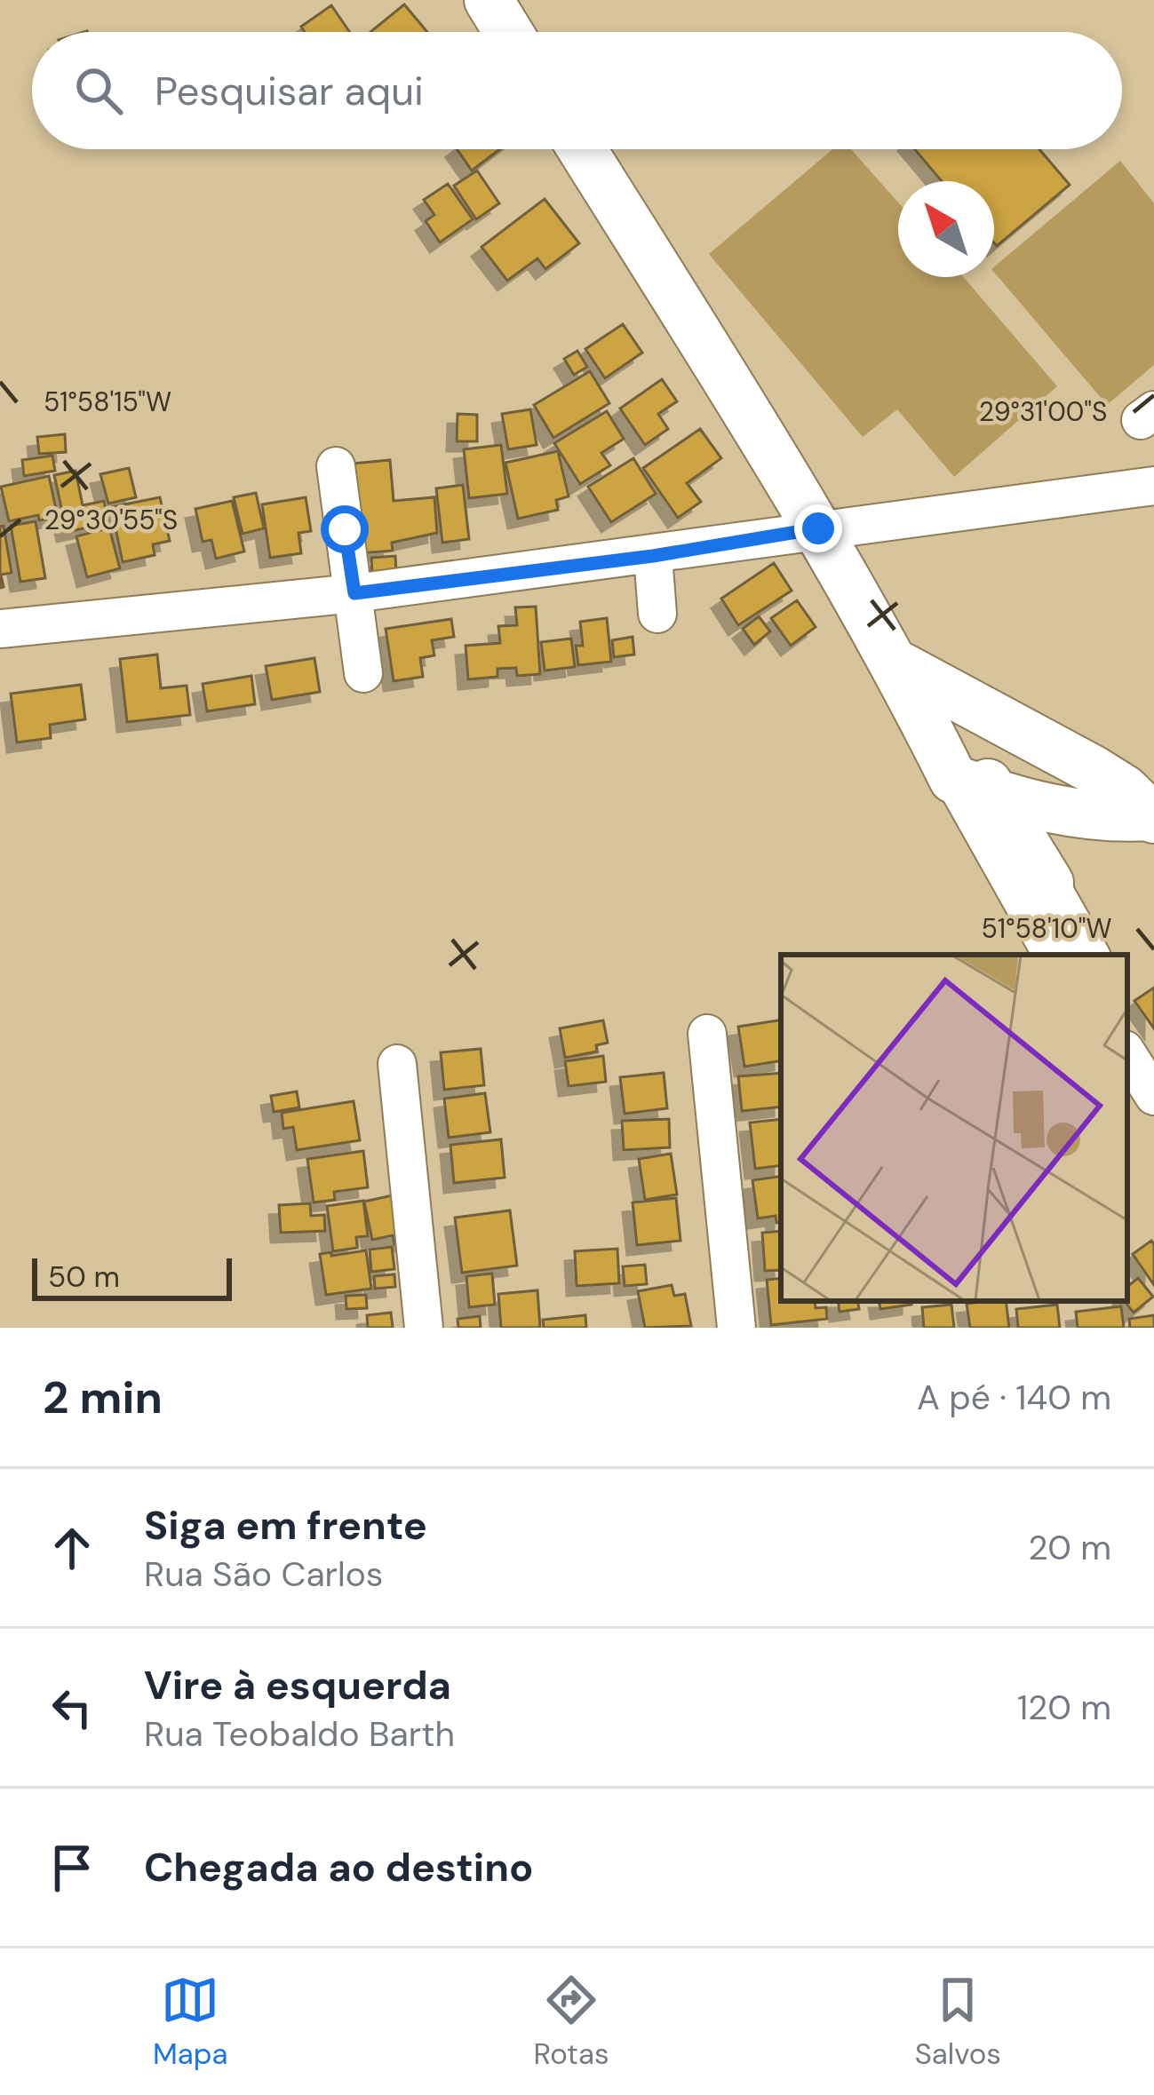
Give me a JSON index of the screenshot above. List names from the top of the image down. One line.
{"scale_bar":"50 m","north":"top left","page":{"search":"Pesquisar aqui","scale":"50 m","heading":["2 min","A pé · 140 m"],"list":[["Siga em frente","Rua São Carlos","20 m"],["Vire à esquerda","Rua Teobaldo Barth","120 m"],"Chegada ao destino"],"nav":["Mapa","Rotas","Salvos"]},"coordinates":["51°58'15\"W","29°31'00\"S","29°30'55\"S","51°58'10\"W"]}
